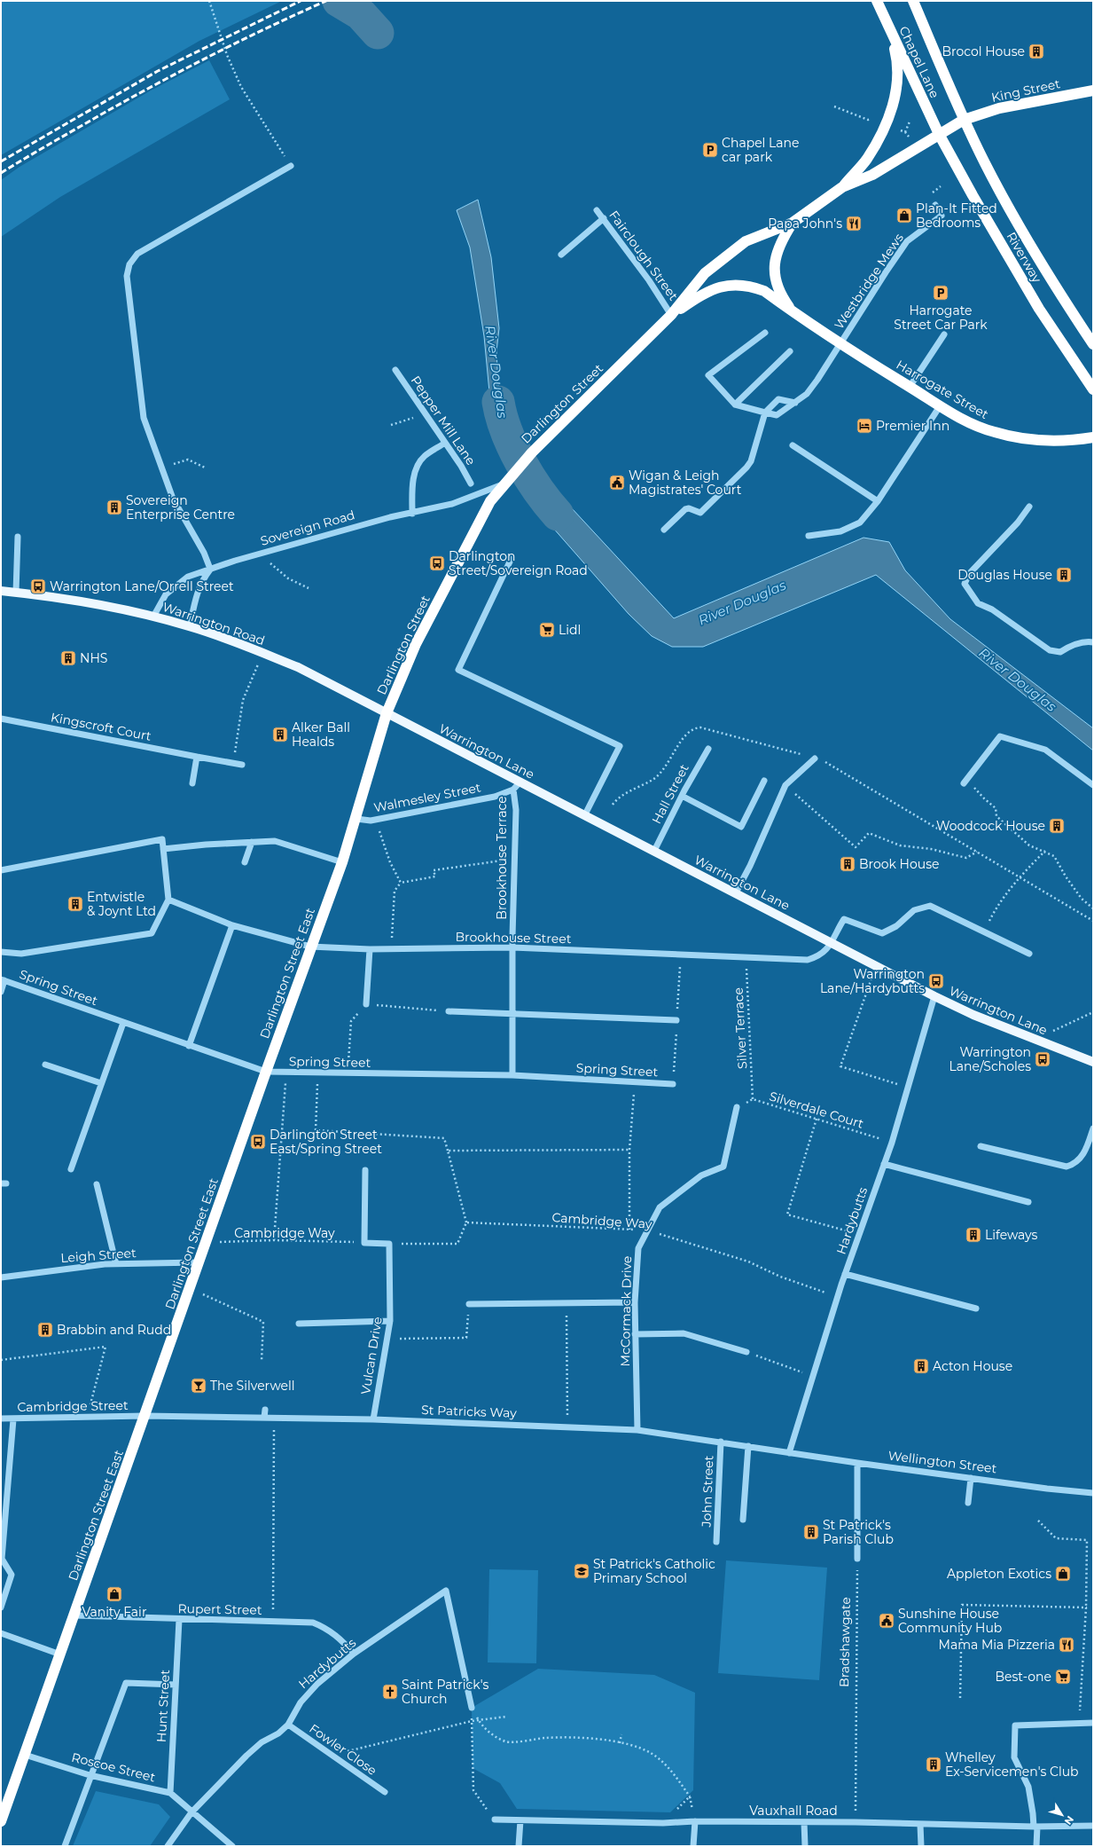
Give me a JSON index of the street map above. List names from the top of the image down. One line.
{"streets":{"highway":["Chapel Lane","King Street","Riverway","Harrogate Street","Darlington Street","Darlington Street East"],"main road":["Warrington Road","Warrington Lane"],"street":["Fairclough Street","Westbridge Mews","Pepper Mill Lane","Sovereign Road","Kingscroft Court","Hall Street","Walmesley Street","Brookhouse Terrace","Brookhouse Street","Spring Street","Hardybutts","Leigh Street","McCormack Drive","Vulcan Drive","Cambridge Street","St Patricks Way","Wellington Street","John Street","Rupert Street","Hunt Street","Fowler Close","Roscoe Street","Vauxhall Road"],"path":["Silver Terrace","Silverdale Court","Cambridge Way","Bradshawgate"]},"crossings":[["Chapel Lane","King Street"],["Chapel Lane","Riverway"],["Chapel Lane","Darlington Street"],["King Street","Riverway"],["King Street","Darlington Street"],["Fairclough Street","Harrogate Street"],["Fairclough Street","Darlington Street"],["Riverway","Darlington Street"],["Westbridge Mews","Harrogate Street"],["Harrogate Street","Darlington Street"],["Darlington Street","Sovereign Road"],["Darlington Street","Warrington Road"],["Darlington Street","Warrington Lane"],["Darlington Street","Darlington Street East"],["Sovereign Road","Warrington Road"],["Warrington Road","Warrington Lane"],["Warrington Road","Darlington Street East"],["Warrington Lane","Hall Street"],["Warrington Lane","Walmesley Street"],["Warrington Lane","Brookhouse Street"],["Warrington Lane","Darlington Street East"],["Warrington Lane","Hardybutts"],["Walmesley Street","Brookhouse Terrace"],["Walmesley Street","Darlington Street East"],["Brookhouse Terrace","Brookhouse Street"],["Brookhouse Terrace","Spring Street"],["Brookhouse Street","Darlington Street East"],["Brookhouse Street","Silver Terrace"],["Darlington Street East","Spring Street"],["Darlington Street East","Cambridge Way"],["Darlington Street East","Leigh Street"],["Darlington Street East","Cambridge Street"],["Darlington Street East","St Patricks Way"],["Darlington Street East","Rupert Street"],["Darlington Street East","Roscoe Street"],["Silver Terrace","Silverdale Court"],["Silverdale Court","Hardybutts"],["Silverdale Court","McCormack Drive"],["Cambridge Way","Hardybutts"],["Cambridge Way","McCormack Drive"],["Hardybutts","St Patricks Way"],["Hardybutts","Wellington Street"],["Hardybutts","Rupert Street"],["Hardybutts","Fowler Close"],["McCormack Drive","St Patricks Way"],["Vulcan Drive","St Patricks Way"],["Cambridge Street","St Patricks Way"],["St Patricks Way","Wellington Street"],["St Patricks Way","John Street"],["Rupert Street","Hunt Street"],["Bradshawgate","Vauxhall Road"],["Hunt Street","Roscoe Street"]],"water":["River Douglas"],"places":{"building":["Brocol House","Sovereign Enterprise Centre","Douglas House","NHS","Alker Ball Healds","Woodcock House","Brook House","Entwistle & Joynt Ltd","Lifeways","Brabbin and Rudd","Acton House","St Patrick's Parish Club","Whelley Ex-Servicemen's Club"],"parking":["Chapel Lane car park","Harrogate Street Car Park"],"shop":["Plan-It Fitted Bedrooms","Appleton Exotics","Vanity Fair"],"restaurant":["Papa John's","Mama Mia Pizzeria"],"hotel":["Premier Inn"],"public building":["Wigan & Leigh Magistrates' Court","Sunshine House Community Hub"],"bus stop":["Darlington Street/Sovereign Road","Warrington Lane/Orrell Street","Warrington Lane/Hardybutts","Warrington Lane/Scholes","Darlington Street East/Spring Street"],"supermarket":["Lidl","Best-one"],"bar":["The Silverwell"],"school or university":["St Patrick's Catholic Primary School"],"church":["Saint Patrick's Church"]},"north":"bottom right"}
